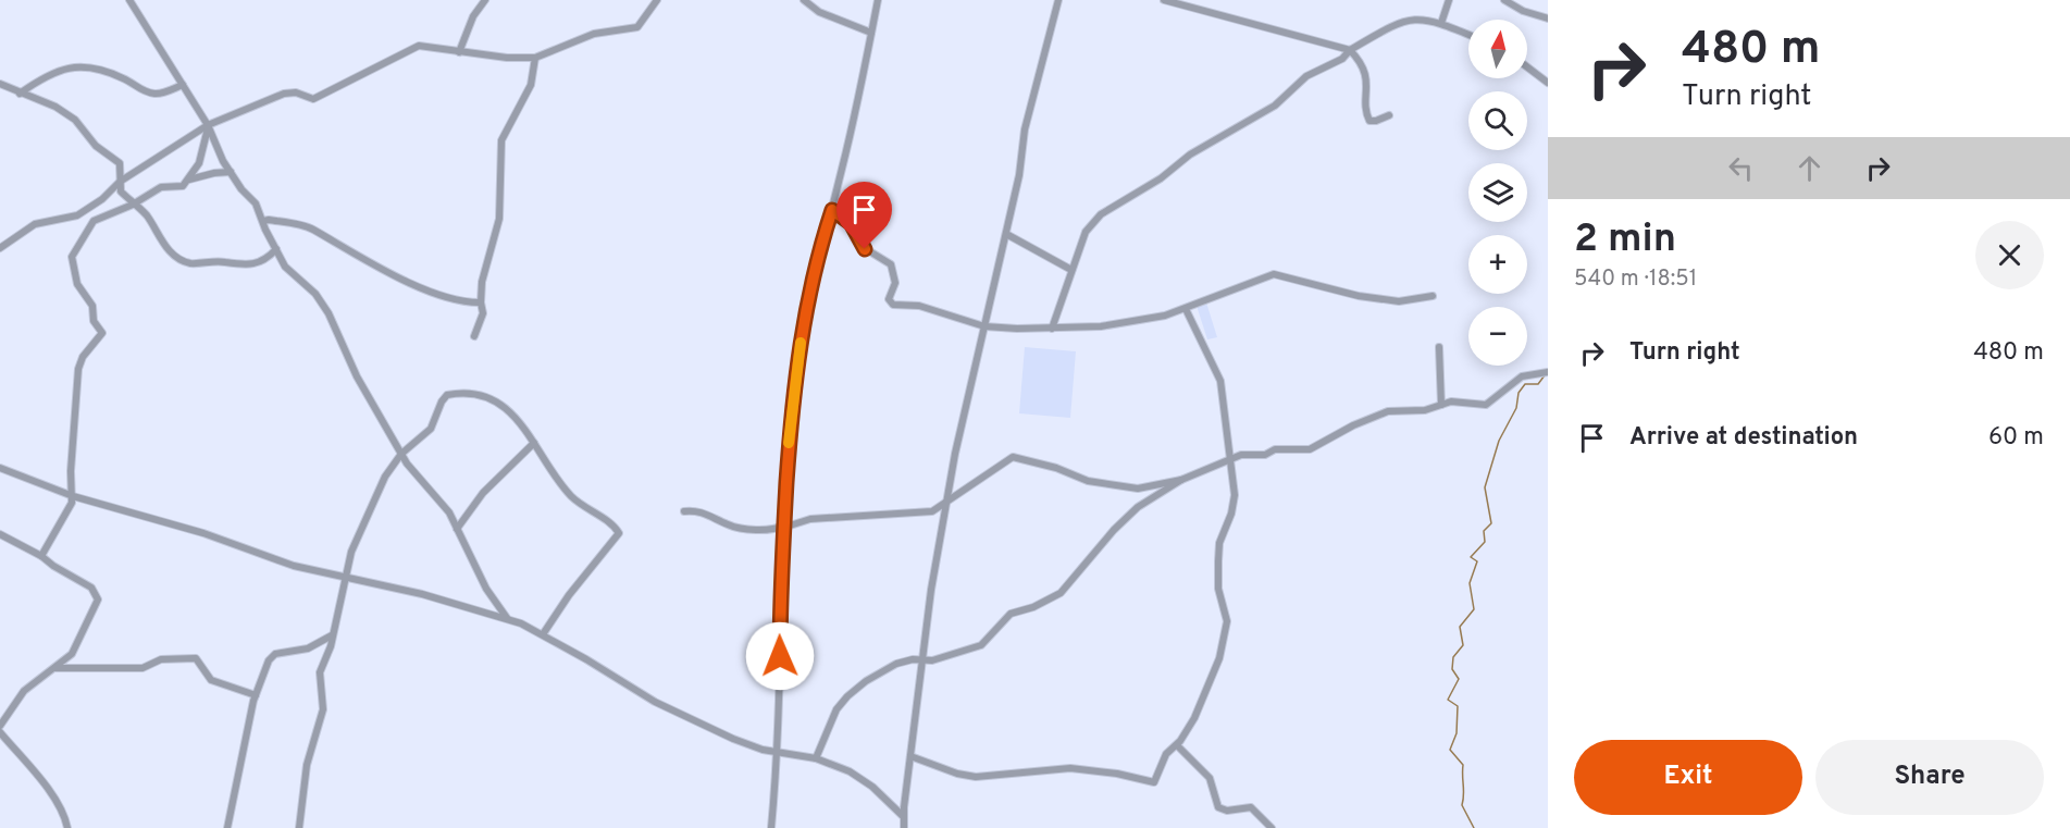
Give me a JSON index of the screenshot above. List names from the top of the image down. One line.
{"north":"top","page":{"turn":["480 m","Turn right"],"map_buttons":["+","−"],"heading":["2 min","540 m · 18:51"],"list":[{"name":"Turn right","value":"480 m"},{"name":"Arrive at destination","value":"60 m"}],"buttons":["Exit","Share"]}}
